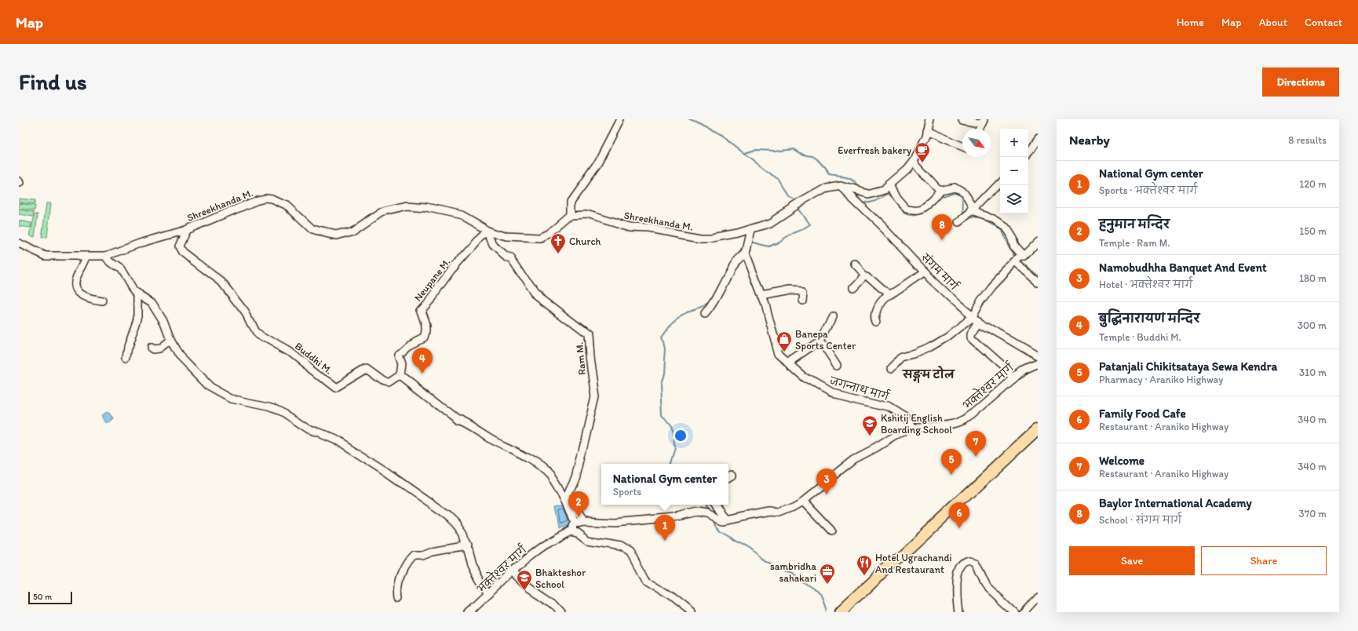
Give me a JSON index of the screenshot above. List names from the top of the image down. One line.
{"streets":{"street":["Shreekhanda M.","संगम मार्ग","Neupane M.","Buddhi M.","Ram M.","भक्तेश्वर मार्ग","जगन्नाथ मार्ग"]},"crossings":[["Shreekhanda M.","संगम मार्ग"],["Shreekhanda M.","Neupane M."],["Shreekhanda M.","Buddhi M."],["Shreekhanda M.","Ram M."],["Neupane M.","Buddhi M."],["Neupane M.","Ram M."],["Ram M.","भक्तेश्वर मार्ग"],["भक्तेश्वर मार्ग","जगन्नाथ मार्ग"]],"districts":["सङ्गम टोल"],"places":{"cafe":["Everfresh bakery"],"church":["Church"],"shop":["Banepa Sports Center"],"school or university":["Kshitij English Boarding School","Bhakteshor School"],"restaurant":["Hotel Ugrachandi And Restaurant"],"office":["sambridha sahakari"]},"scale_bar":"50 m","north":"bottom right","page":{"header":"Map","nav":["Home","Map","About","Contact"],"buttons":["Directions",["Save","Share"]],"title":"Find us","heading":["Nearby","8 results"],"map_buttons":["+","−"],"list":[{"mark":"1","name":"National Gym center","note":"Sports · भक्तेश्वर मार्ग","value":"120 m"},{"mark":"2","name":"हनुमान मन्दिर","note":"Temple · Ram M.","value":"150 m"},{"mark":"3","name":"Namobudhha Banquet And Event","note":"Hotel · भक्तेश्वर मार्ग","value":"180 m"},{"mark":"4","name":"बुद्धिनारायण मन्दिर","note":"Temple · Buddhi M.","value":"300 m"},{"mark":"5","name":"Patanjali Chikitsataya Sewa Kendra","note":"Pharmacy · Araniko Highway","value":"310 m"},{"mark":"6","name":"Family Food Cafe","note":"Restaurant · Araniko Highway","value":"340 m"},{"mark":"7","name":"Welcome","note":"Restaurant · Araniko Highway","value":"340 m"},{"mark":"8","name":"Baylor International Academy","note":"School · संगम मार्ग","value":"370 m"}],"pins":["8","4","7","5","3","2","6","1"],"popup":["National Gym center","Sports"],"scale":"50 m"}}
